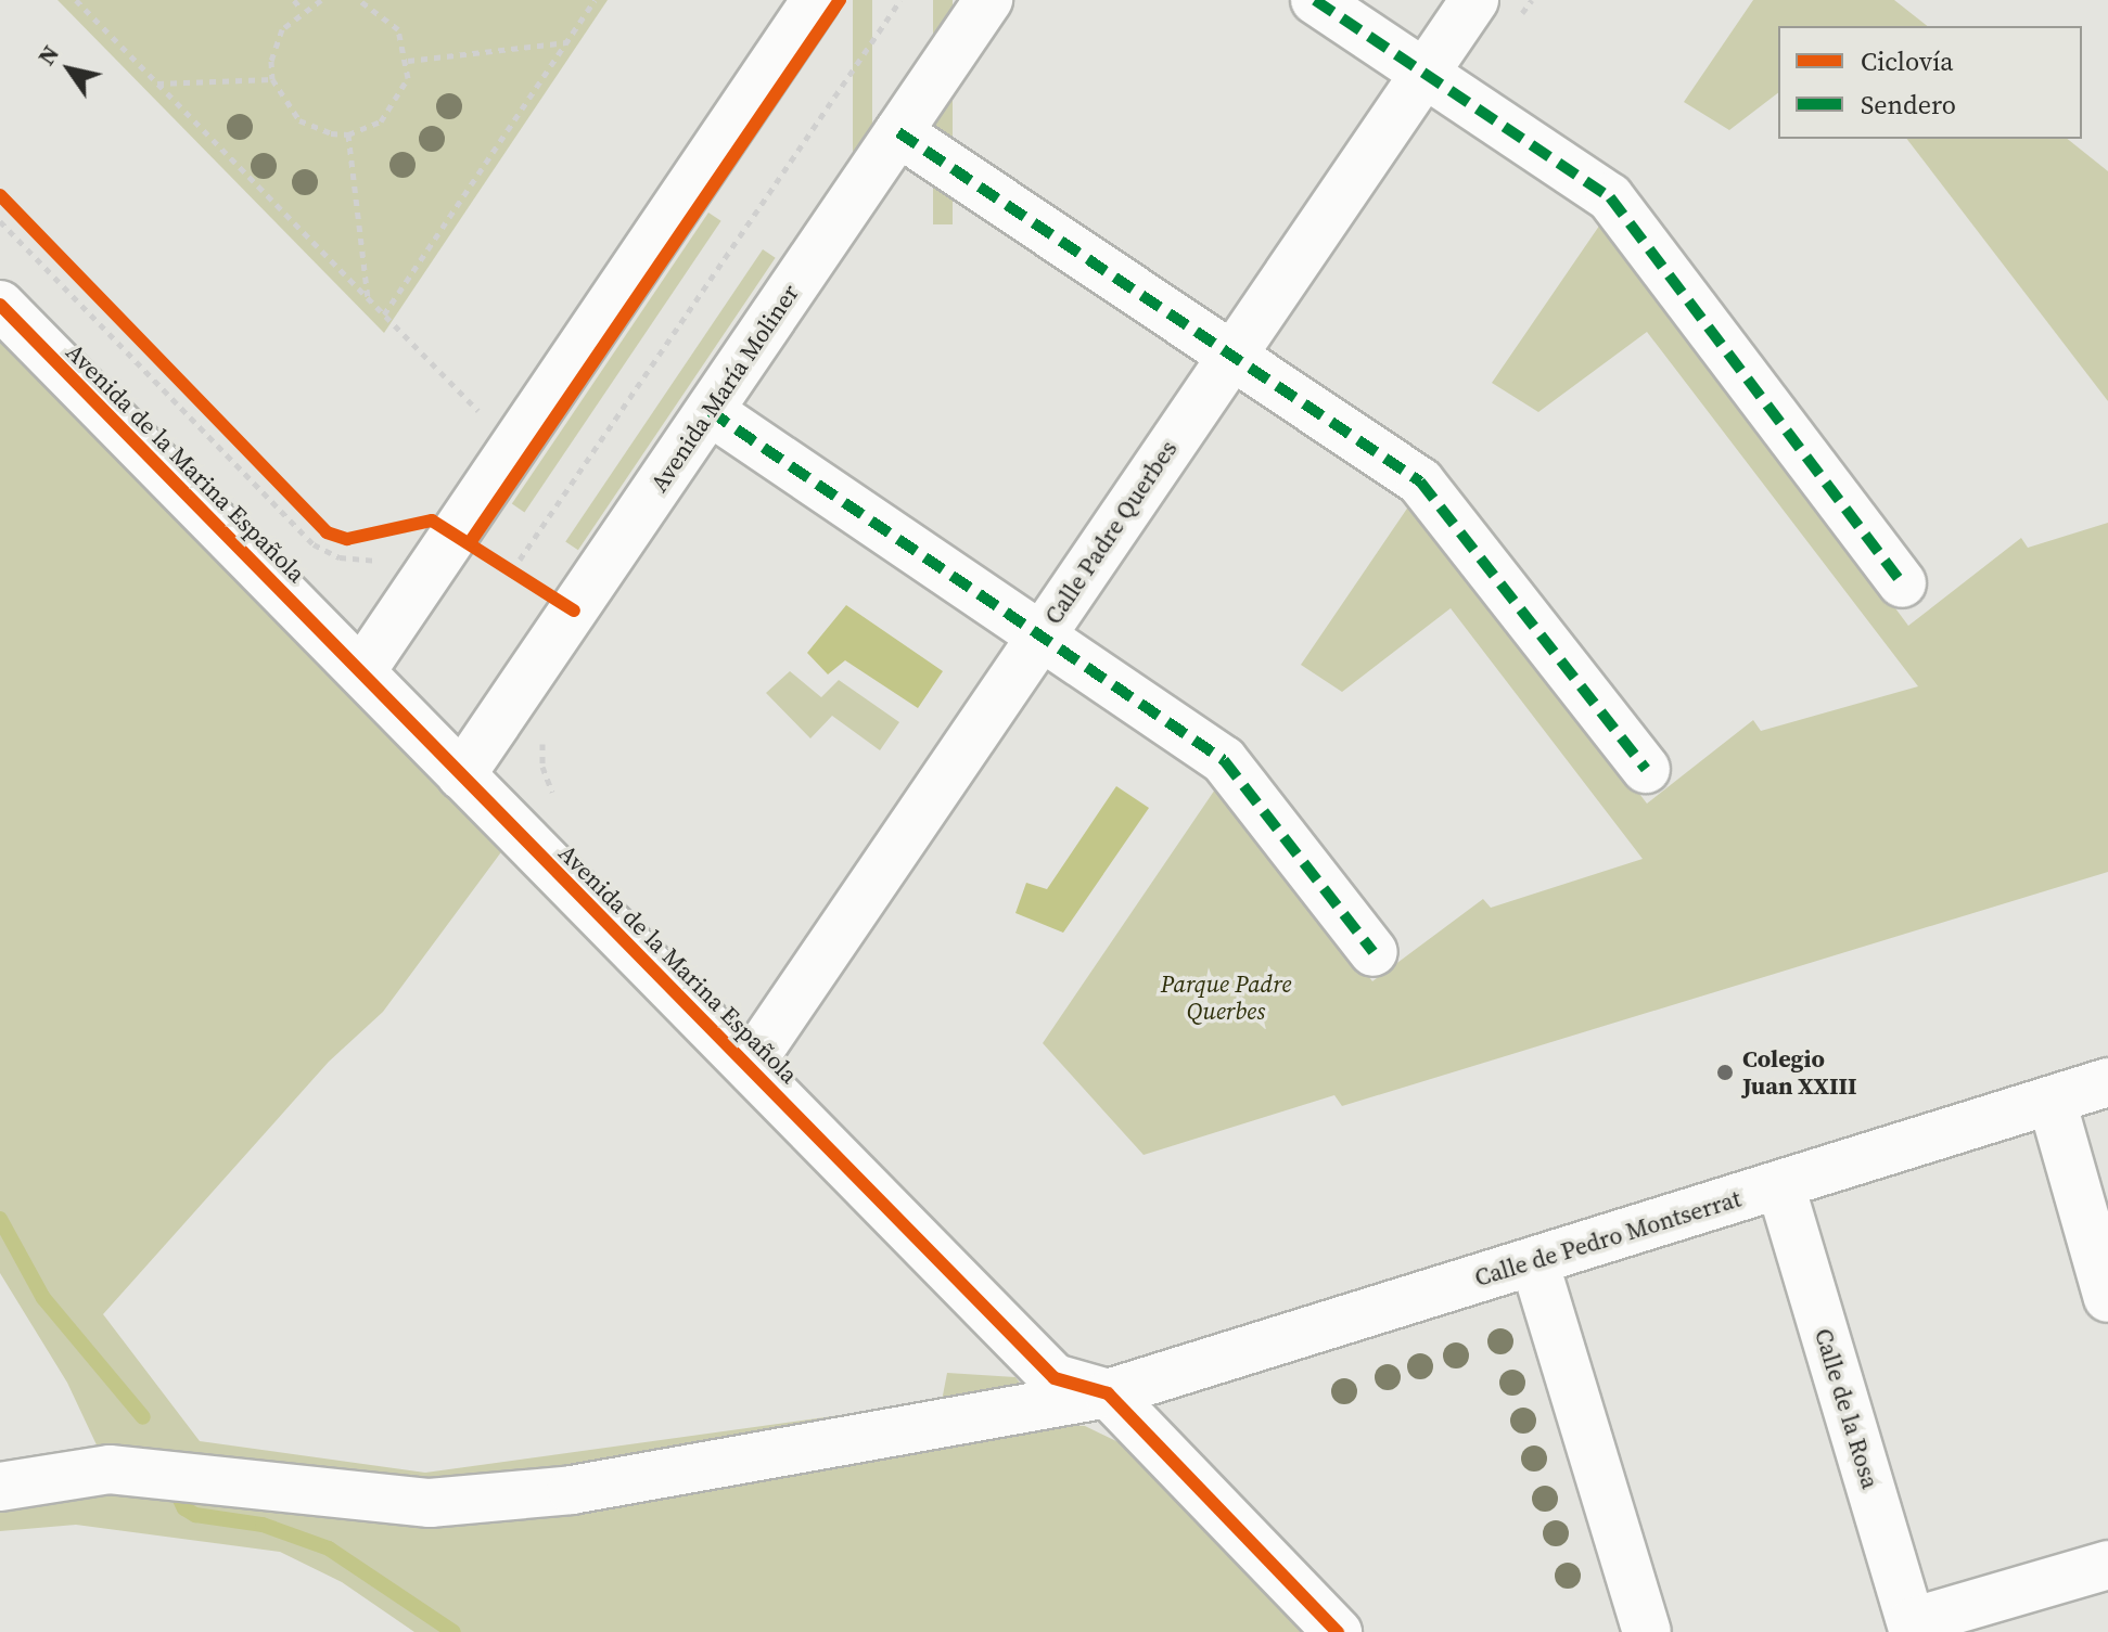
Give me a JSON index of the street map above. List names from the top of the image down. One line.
{"streets":{"street":["Avenida María Moliner","Avenida de la Marina Española","Calle Padre Querbes","Calle de Pedro Montserrat","Calle de la Rosa"]},"crossings":[["Avenida María Moliner","Avenida de la Marina Española"],["Avenida de la Marina Española","Calle Padre Querbes"],["Avenida de la Marina Española","Calle de Pedro Montserrat"],["Calle de Pedro Montserrat","Calle de la Rosa"]],"parks":["Parque Padre Querbes"],"places":["Colegio Juan XXIII"],"legend":["Ciclovía","Sendero"],"north":"top left"}
